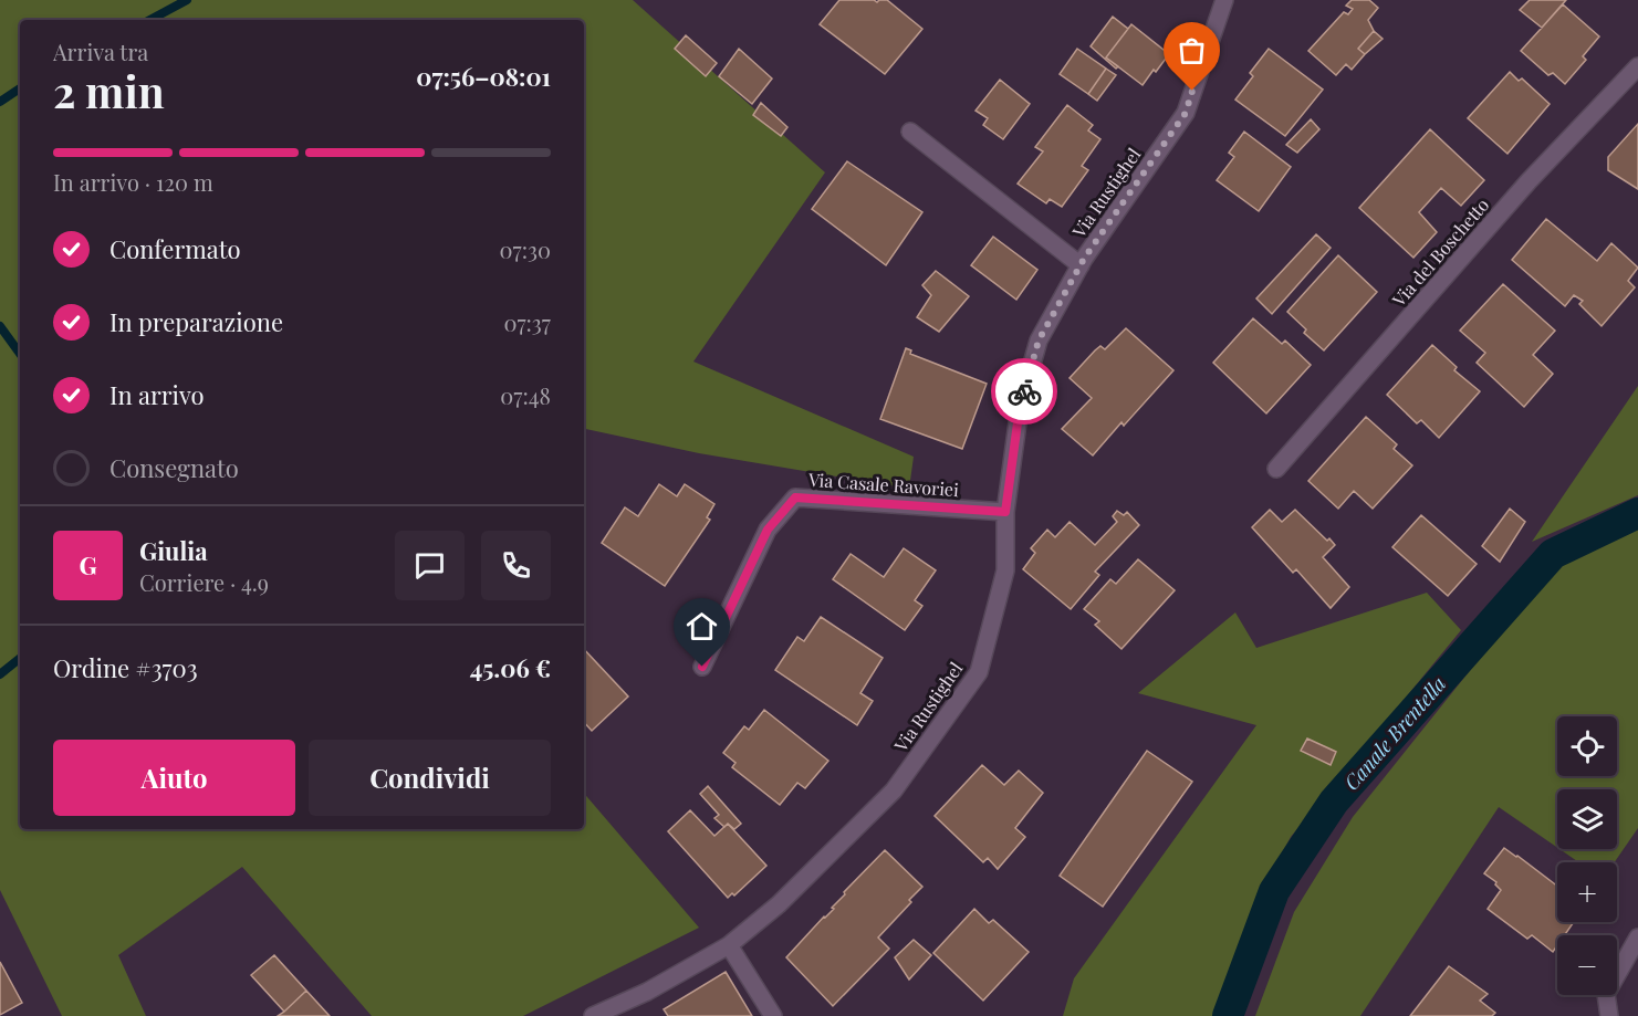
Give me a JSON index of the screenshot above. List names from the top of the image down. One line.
{"streets":{"street":["Via Rustighel","Via del Boschetto","Via Casale Ravoriei"]},"crossings":[["Via Rustighel","Via Casale Ravoriei"]],"water":["Canale Brentella"],"page":{"heading":["2 min","Arriva tra","07:56–08:01"],"panel":["Giulia","Corriere · 4.9","Ordine #3703","45.06 €"],"bar":"In arrivo · 120 m","list":[["Confermato","07:30"],["In preparazione","07:37"],["In arrivo","07:48"],"Consegnato"],"round":"G","map_buttons":["+","−"],"buttons":["Aiuto","Condividi"]}}
